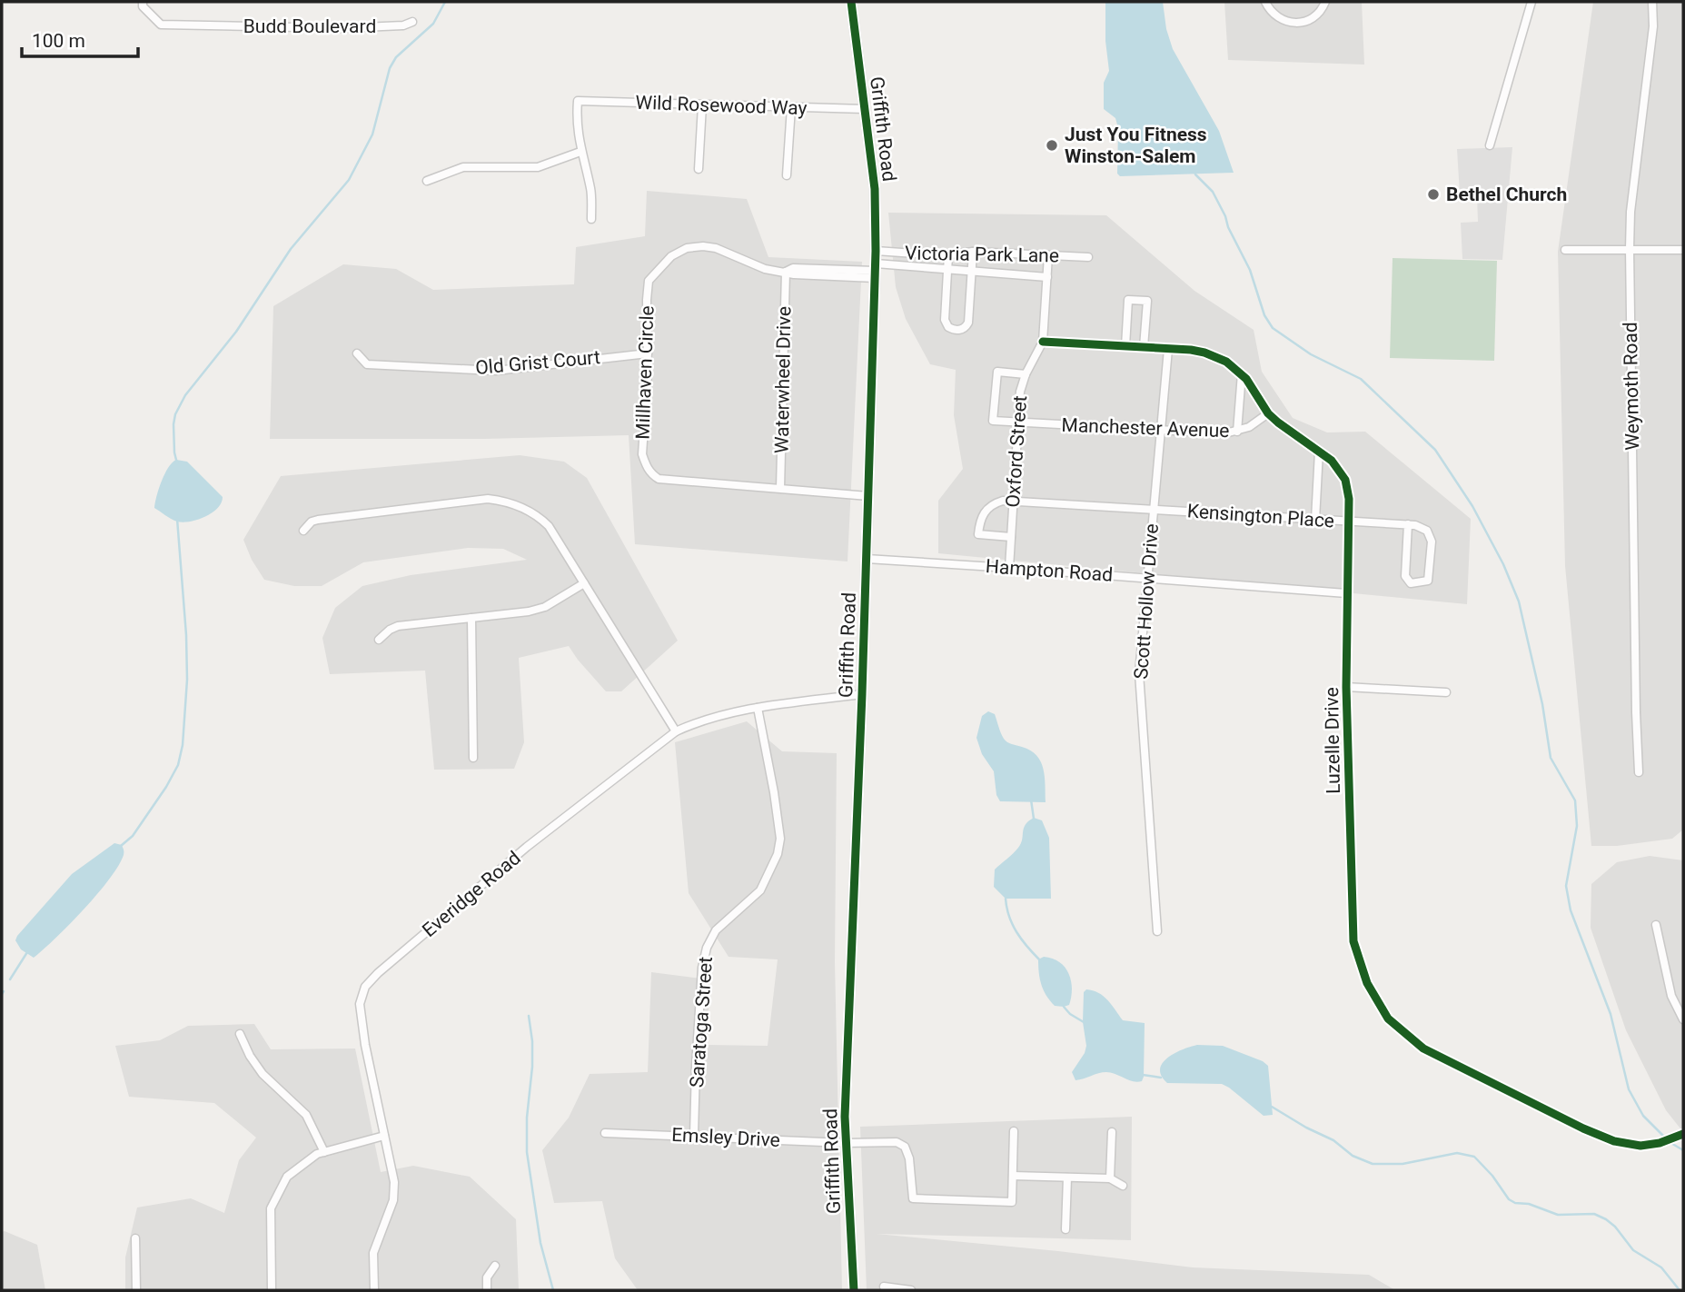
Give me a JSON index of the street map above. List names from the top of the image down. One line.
{"streets":{"street":["Budd Boulevard","Wild Rosewood Way","Griffith Road","Victoria Park Lane","Old Grist Court","Millhaven Circle","Waterwheel Drive","Weymoth Road","Manchester Avenue","Oxford Street","Kensington Place","Hampton Road","Scott Hollow Drive","Luzelle Drive","Everidge Road","Saratoga Street","Emsley Drive"]},"crossings":[["Wild Rosewood Way","Griffith Road"],["Griffith Road","Victoria Park Lane"],["Griffith Road","Millhaven Circle"],["Griffith Road","Hampton Road"],["Griffith Road","Everidge Road"],["Griffith Road","Emsley Drive"],["Victoria Park Lane","Millhaven Circle"],["Old Grist Court","Millhaven Circle"],["Millhaven Circle","Waterwheel Drive"],["Manchester Avenue","Oxford Street"],["Manchester Avenue","Scott Hollow Drive"],["Manchester Avenue","Luzelle Drive"],["Oxford Street","Kensington Place"],["Oxford Street","Hampton Road"],["Oxford Street","Luzelle Drive"],["Kensington Place","Scott Hollow Drive"],["Kensington Place","Luzelle Drive"],["Hampton Road","Scott Hollow Drive"],["Hampton Road","Luzelle Drive"],["Scott Hollow Drive","Luzelle Drive"],["Everidge Road","Saratoga Street"],["Saratoga Street","Emsley Drive"]],"places":["Just You Fitness Winston-Salem","Bethel Church"],"scale_bar":"100 m"}
